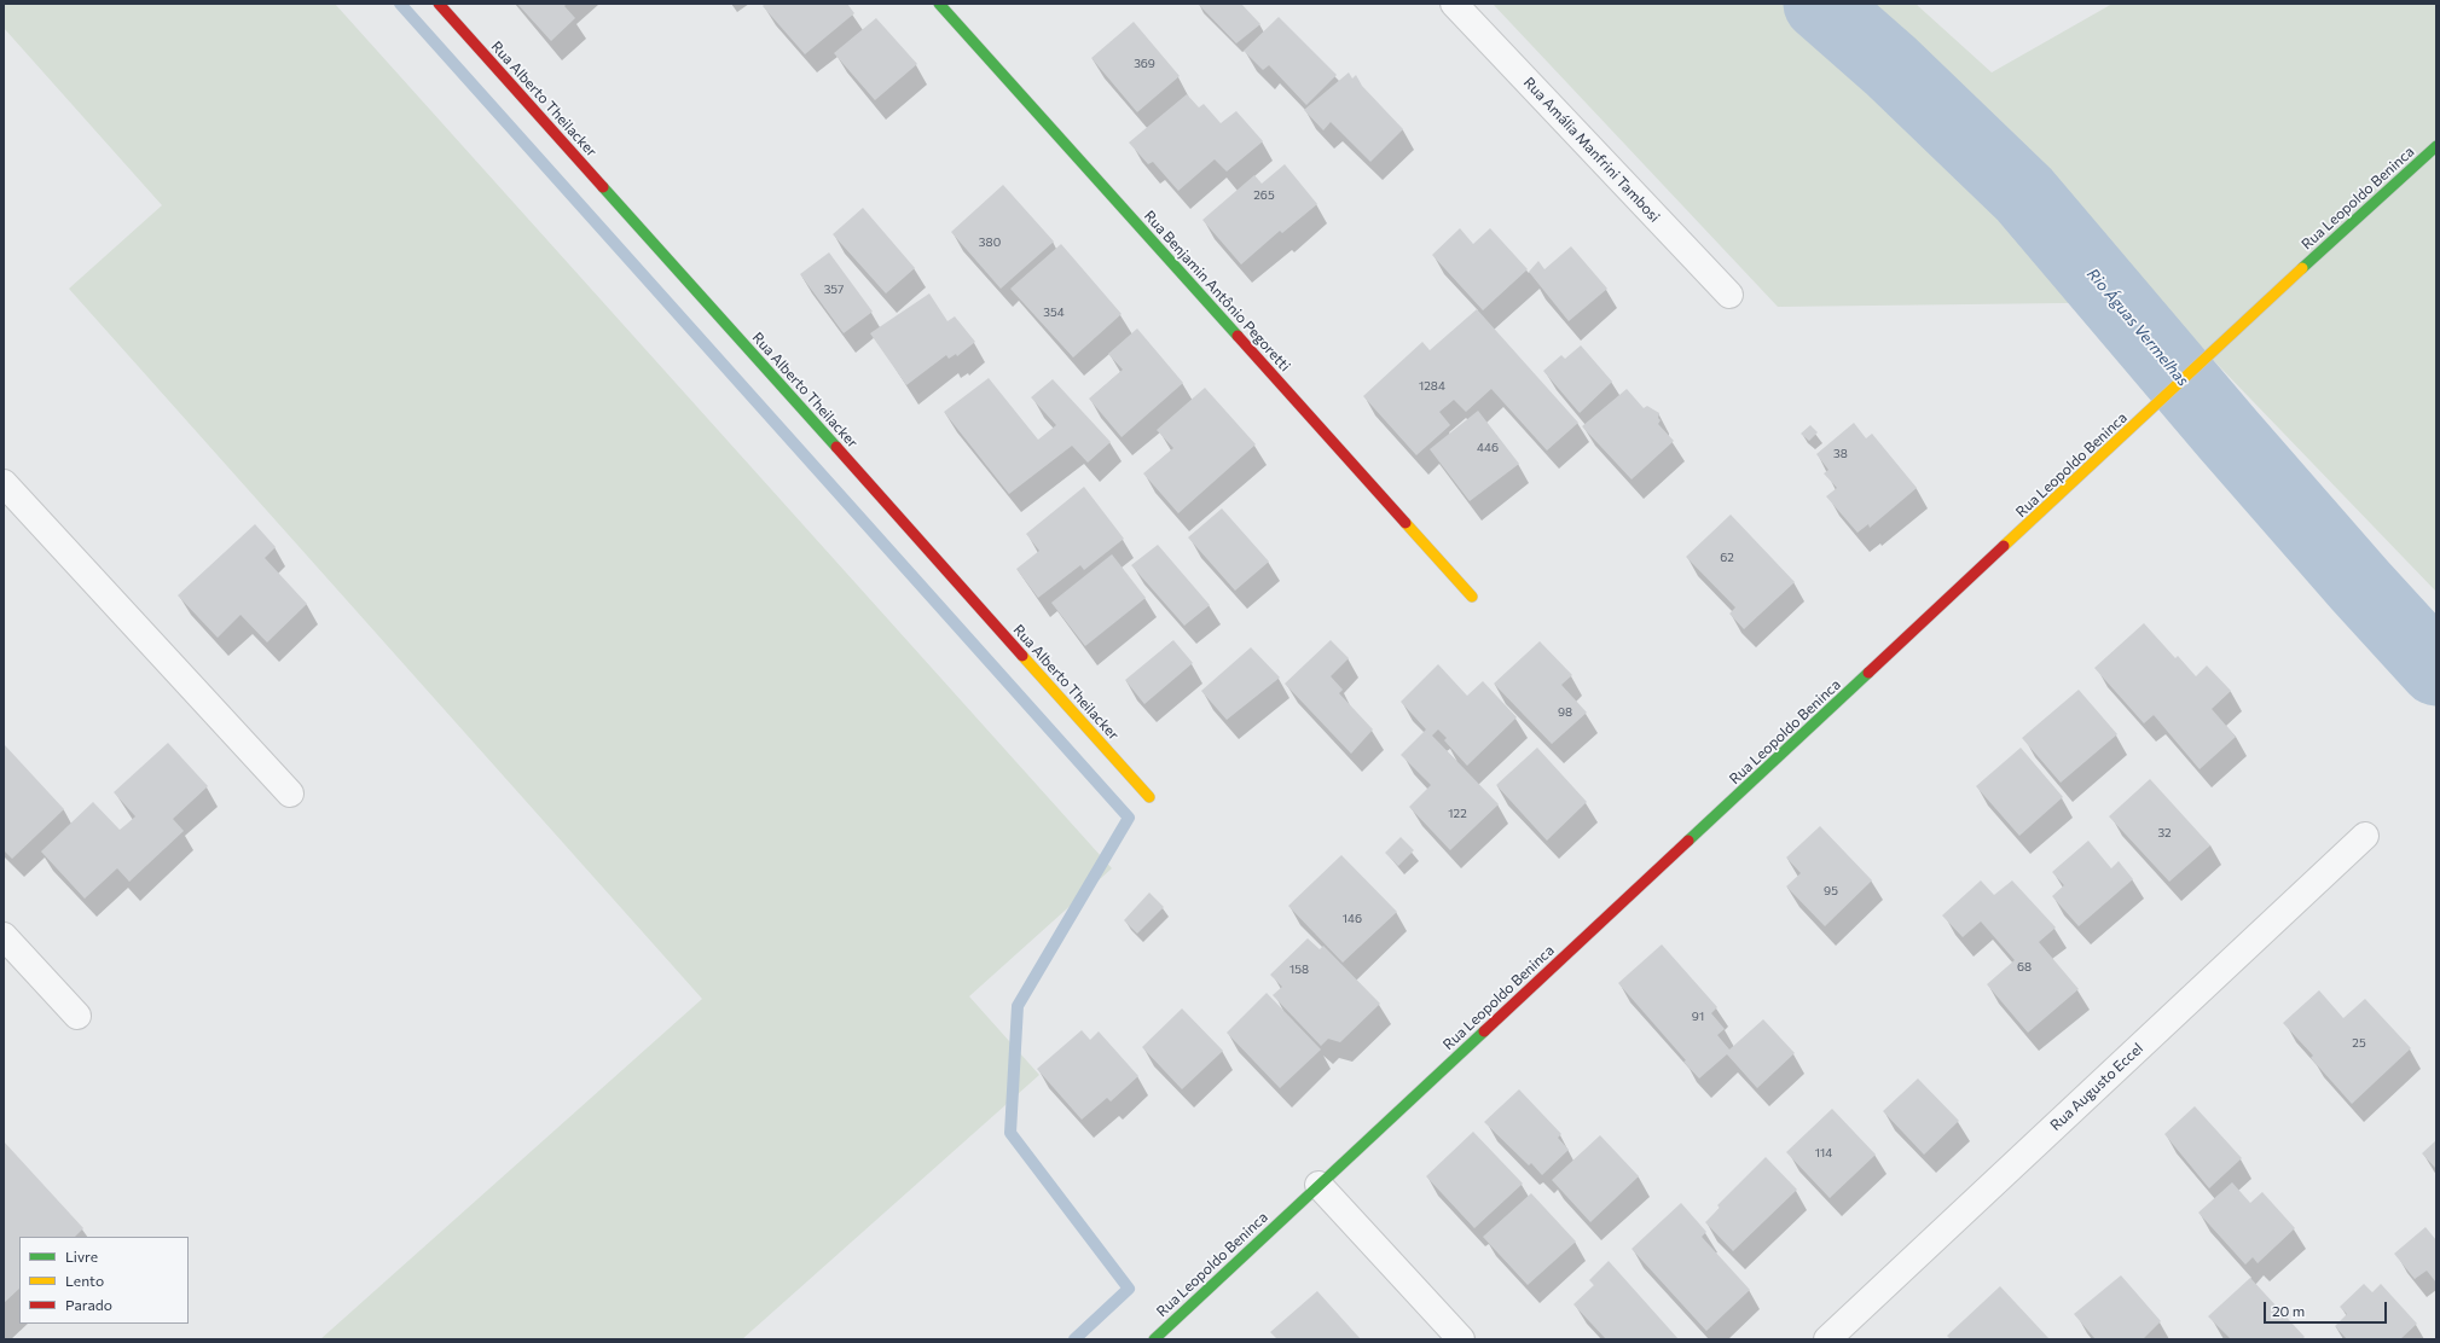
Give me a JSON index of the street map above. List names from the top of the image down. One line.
{"streets":{"street":["Rua Alberto Theilacker","Rua Amália Manfrini Tambosi","Rua Leopoldo Beninca","Rua Benjamin Antônio Pegoretti","Rua Augusto Eccel"]},"water":["Rio Águas Vermelhas"],"house_numbers":["369","265","380","357","354","1284","446","38","62","98","122","32","95","146","68","158","91","25","114"],"legend":["Livre","Lento","Parado"],"scale_bar":"20 m"}
